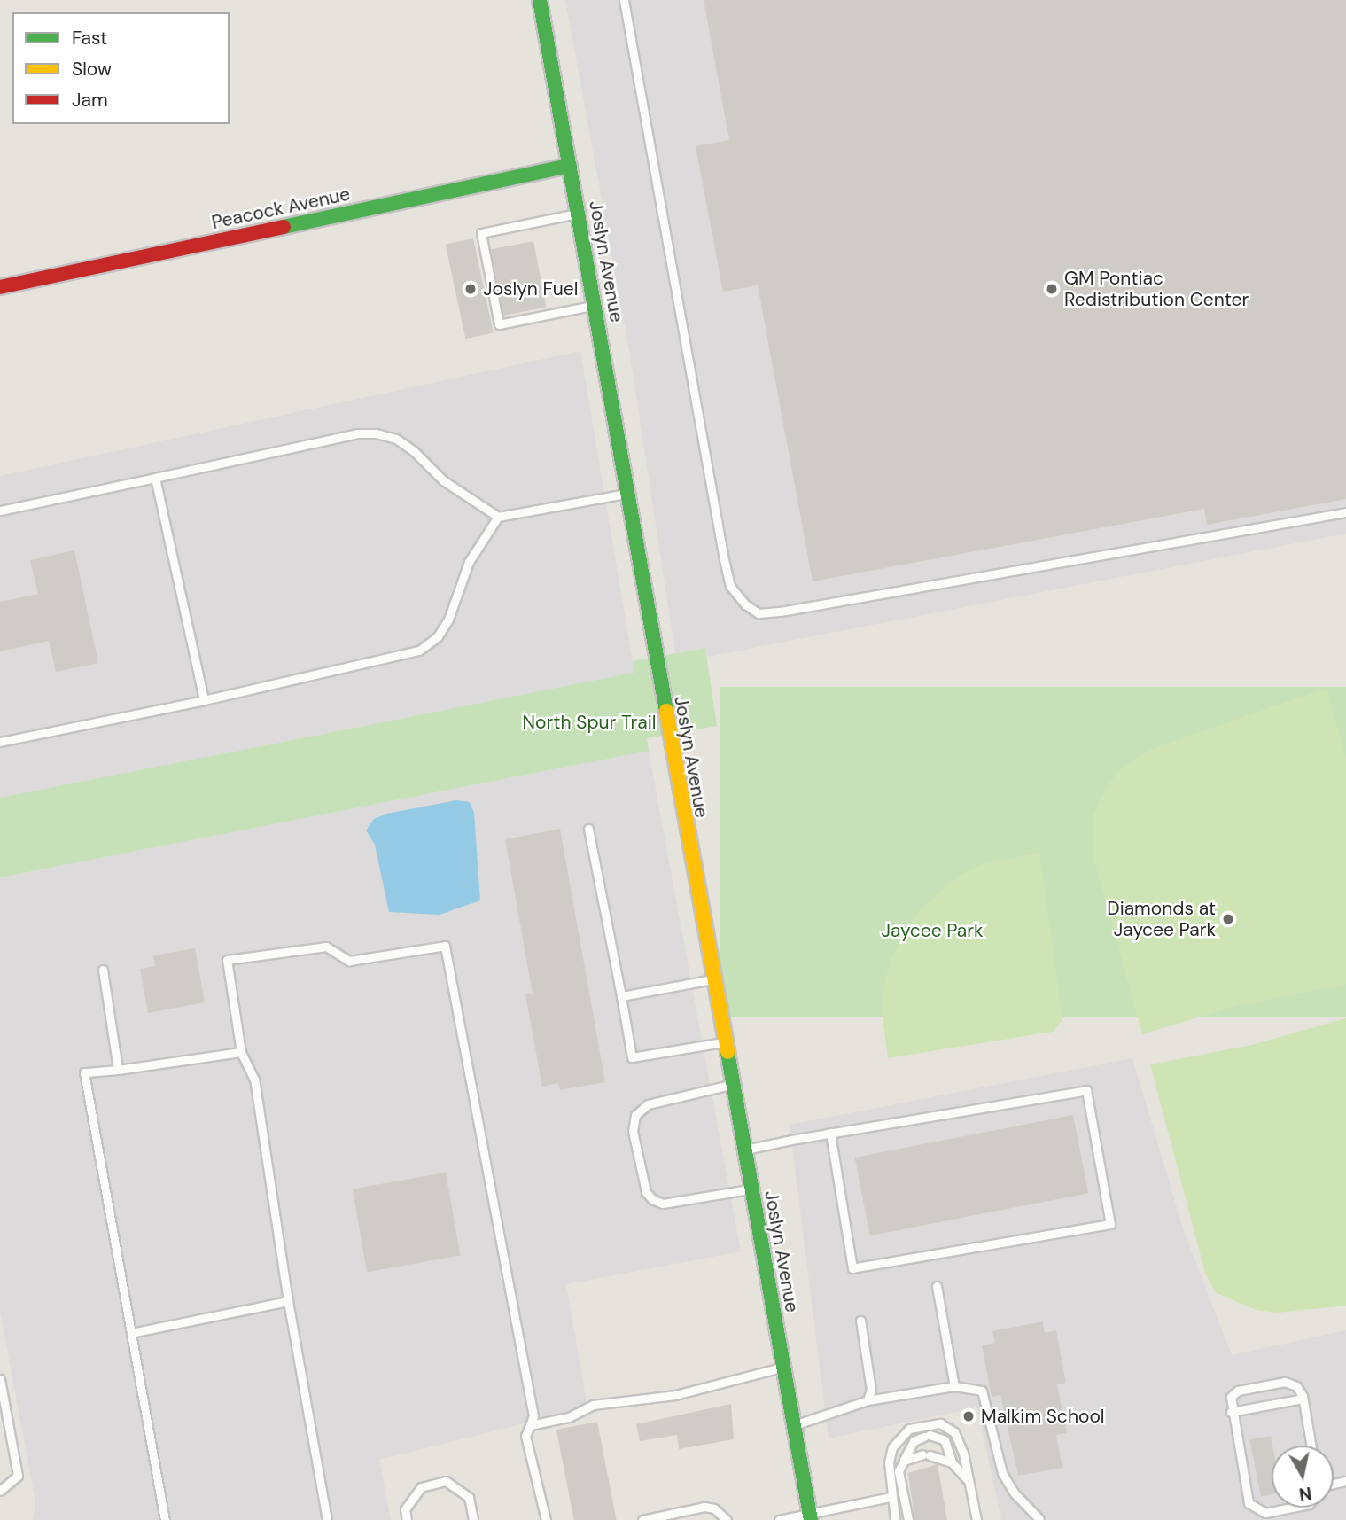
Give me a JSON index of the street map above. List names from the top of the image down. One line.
{"streets":{"main road":["Peacock Avenue","Joslyn Avenue"]},"crossings":[["Peacock Avenue","Joslyn Avenue"]],"parks":["North Spur Trail","Jaycee Park"],"places":["Joslyn Fuel","GM Pontiac Redistribution Center","Diamonds at Jaycee Park","Malkim School"],"legend":["Fast","Slow","Jam"],"north":"bottom"}
